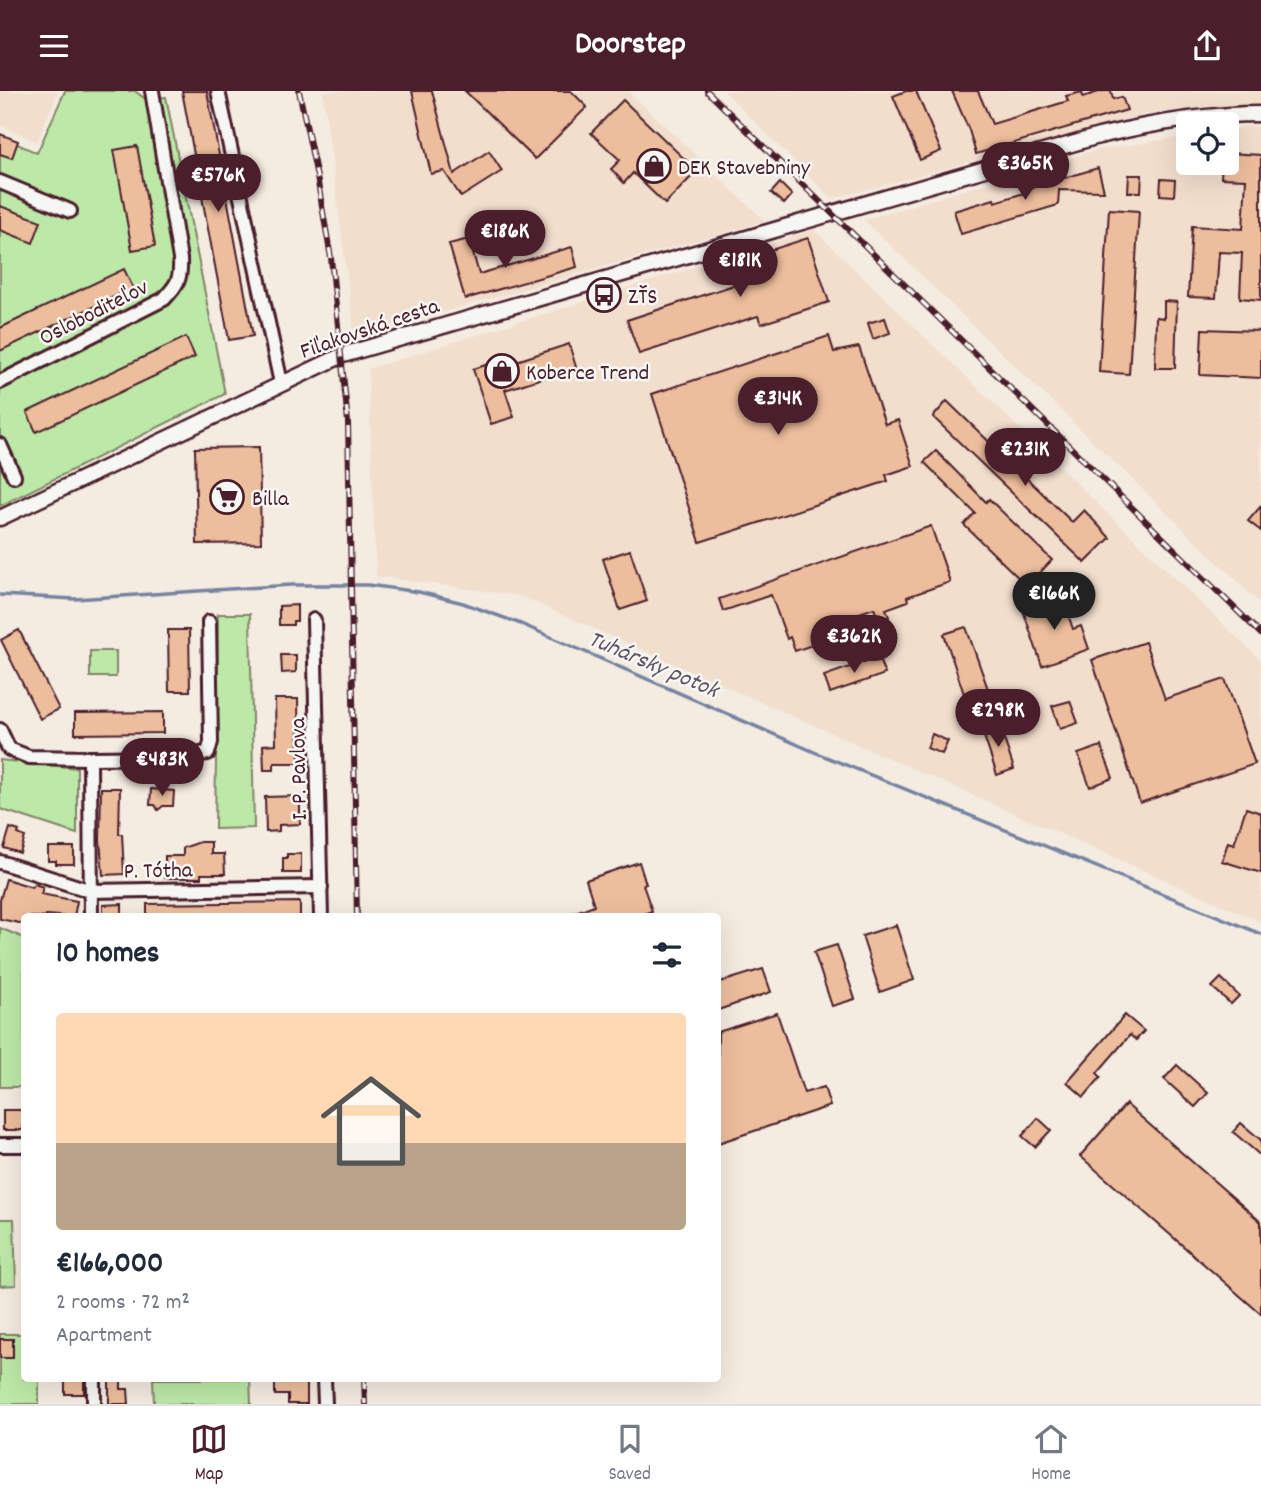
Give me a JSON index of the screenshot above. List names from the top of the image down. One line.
{"streets":{"street":["Osloboditeľov","Fiľakovská cesta","I. P. Pavlova","P. Tótha"]},"crossings":[["I. P. Pavlova","P. Tótha"]],"water":["Tuhársky potok"],"places":{"shop":["DEK Stavebniny","Koberce Trend"],"bus stop":["ZŤS"],"supermarket":["Billa"]},"page":{"header":"Doorstep","price":["€365K","€576K","€186K","€181K","€314K","€231K","€166K","€362K","€298K","€483K"],"heading":"10 homes","list":[{"name":"€166,000","note":"2 rooms · 72 m² · Apartment"}],"tabs":["Map","Saved","Home"]}}
